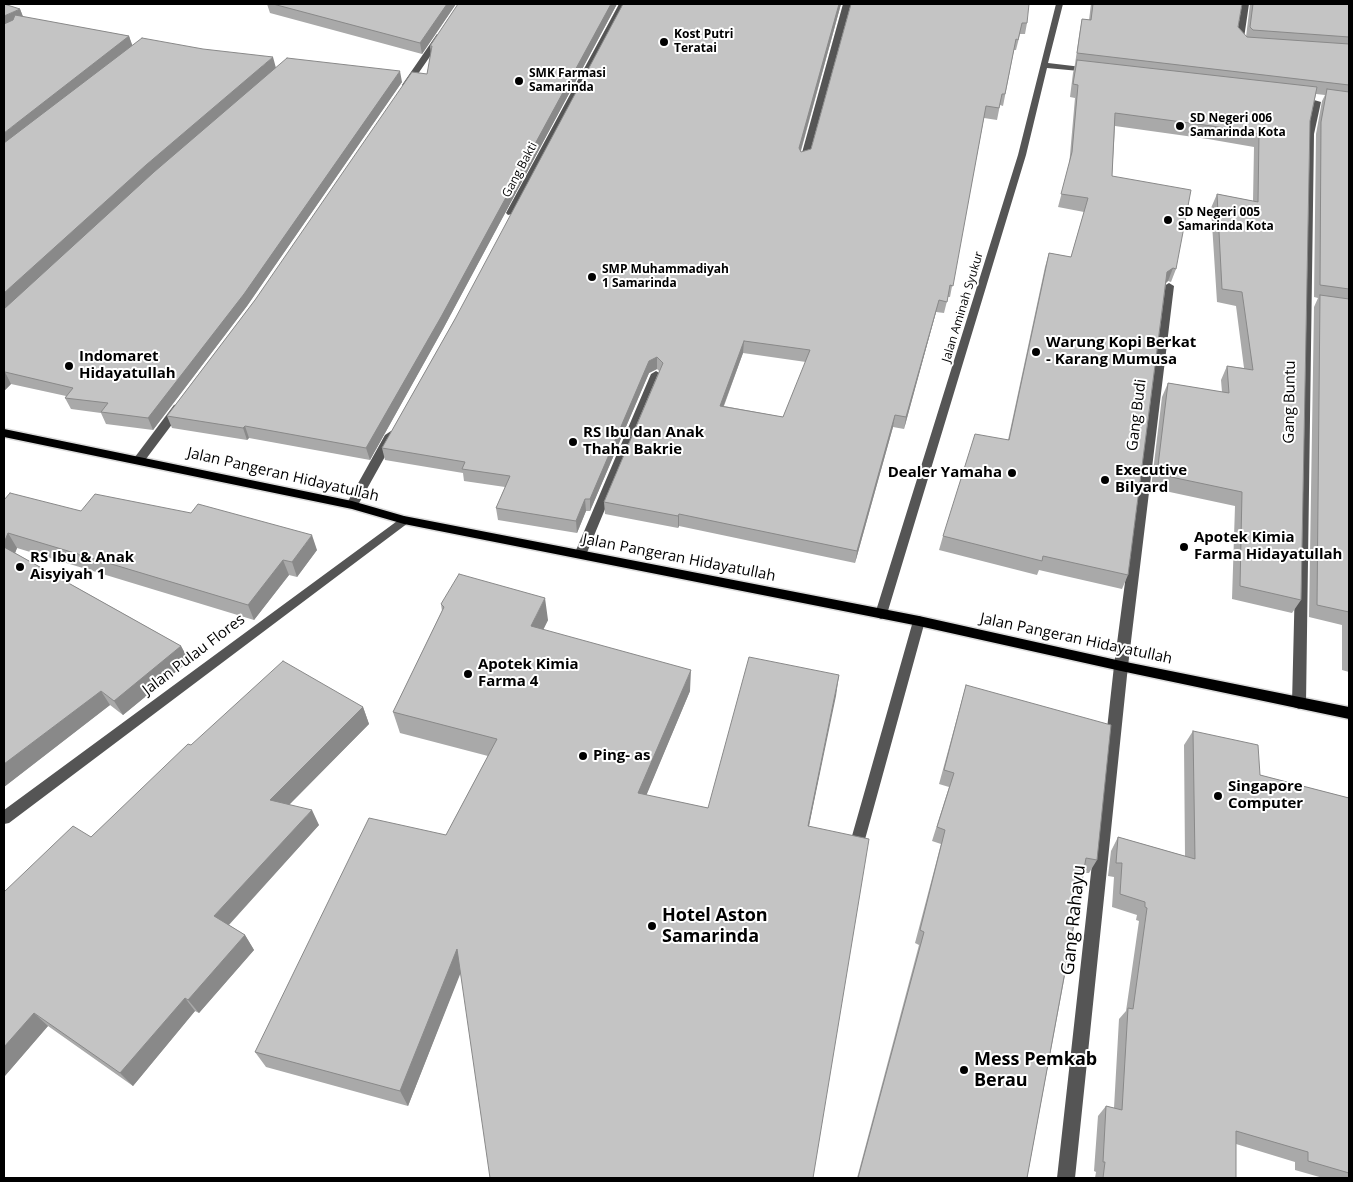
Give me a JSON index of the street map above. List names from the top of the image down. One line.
{"streets":{"main road":["Jalan Pangeran Hidayatullah"],"street":["Gang Bakti","Jalan Aminah Syukur","Gang Buntu","Gang Budi","Jalan Pulau Flores","Gang Rahayu"]},"crossings":[["Jalan Aminah Syukur","Jalan Pangeran Hidayatullah"],["Gang Buntu","Jalan Pangeran Hidayatullah"],["Gang Budi","Jalan Pangeran Hidayatullah"],["Gang Budi","Gang Rahayu"],["Jalan Pangeran Hidayatullah","Jalan Pulau Flores"],["Jalan Pangeran Hidayatullah","Gang Rahayu"]],"places":["Kost Putri Teratai","SMK Farmasi Samarinda","SD Negeri 006 Samarinda Kota","SD Negeri 005 Samarinda Kota","SMP Muhammadiyah 1 Samarinda","Warung Kopi Berkat - Karang Mumusa","Indomaret Hidayatullah","RS Ibu dan Anak Thaha Bakrie","Dealer Yamaha","Executive Bilyard","Apotek Kimia Farma Hidayatullah","RS Ibu & Anak Aisyiyah 1","Apotek Kimia Farma 4","Ping- as","Singapore Computer","Hotel Aston Samarinda","Mess Pemkab Berau"]}
